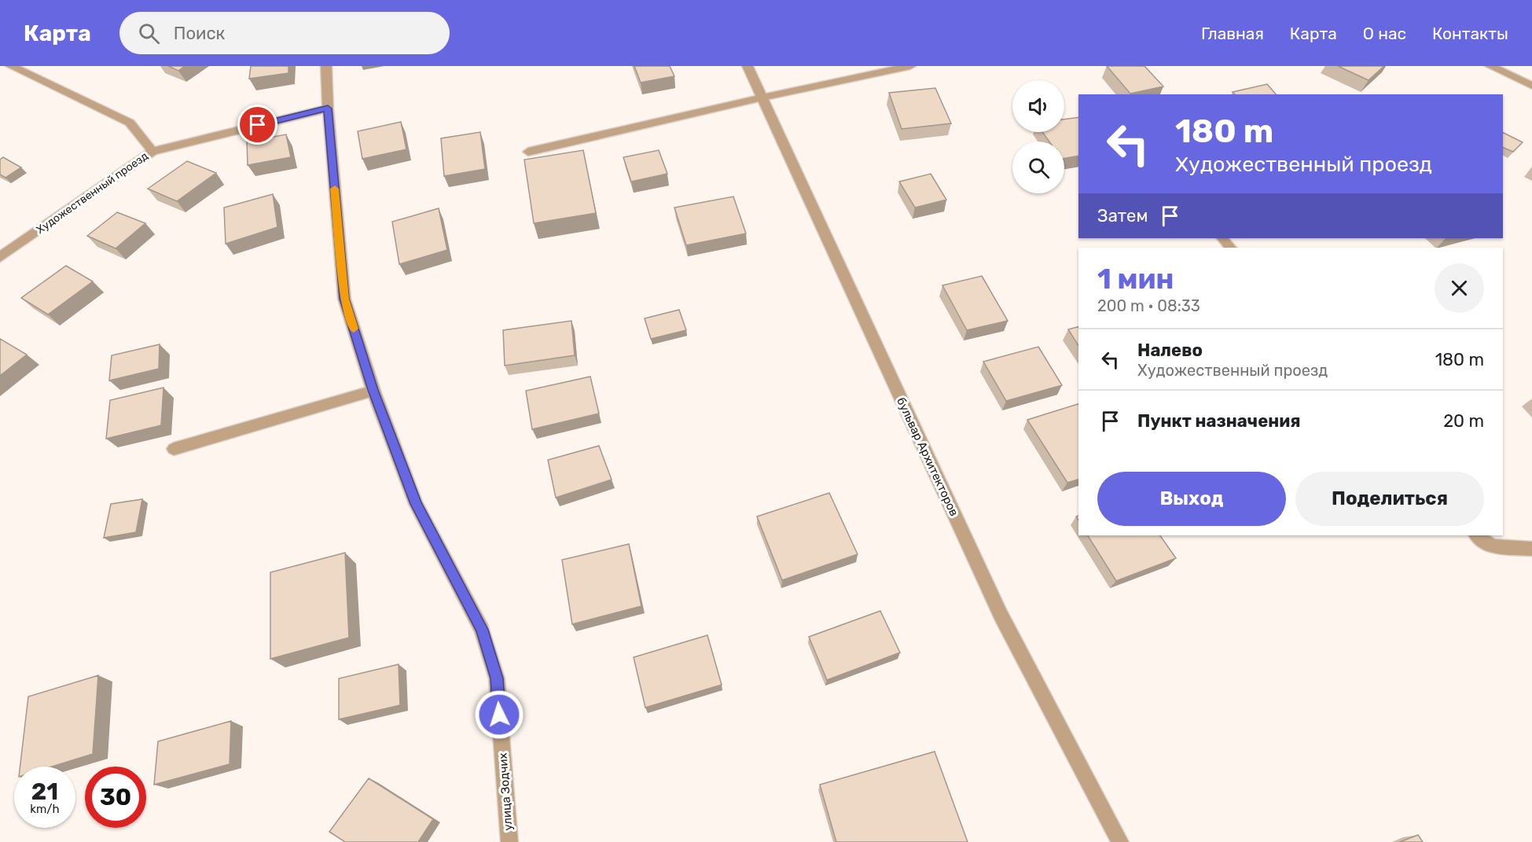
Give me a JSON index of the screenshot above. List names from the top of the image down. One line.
{"streets":{"street":["Художественный проезд","бульвар Архитекторов","улица Зодчих"]},"crossings":[["Художественный проезд","улица Зодчих"]],"page":{"header":"Карта","search":"Поиск","nav":["Главная","Карта","О нас","Контакты"],"turn":["180 m","Художественный проезд"],"then":"Затем","heading":["1 мин","200 m · 08:33"],"list":[{"name":"Налево","note":"Художественный проезд","value":"180 m"},{"name":"Пункт назначения","value":"20 m"}],"buttons":["Выход","Поделиться"],"speed":"21 km/h","limit":"30"}}
